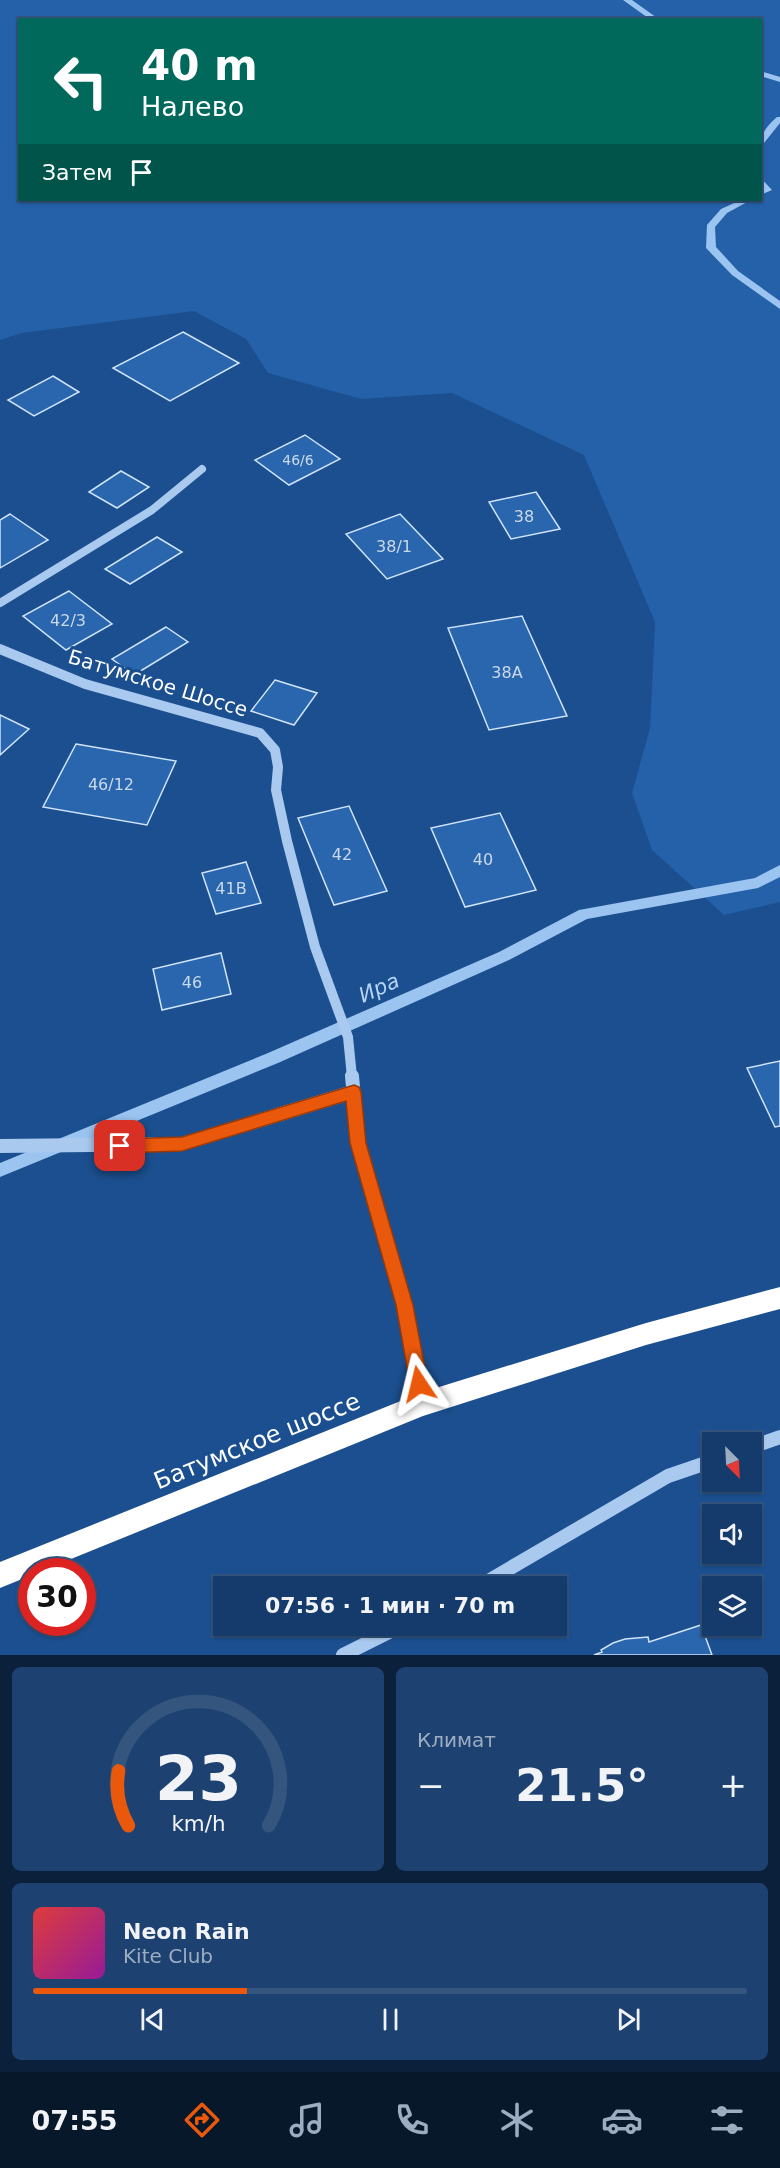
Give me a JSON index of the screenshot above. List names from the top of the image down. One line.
{"streets":{"highway":["Батумское шоссе"],"street":["Батумское Шоссе"]},"crossings":[["Батумское Шоссе","Батумское шоссе"]],"water":["Ира"],"house_numbers":["46/6","38","38/1","42/3","38А","46/12","42","40","41В","46"],"north":"bottom right","page":{"turn":["40 m","Налево"],"then":"Затем","limit":"30","trip":"07:56 · 1 мин · 70 m","tile":"Климат","heat":["−","21.5°","+"],"song":["Neon Rain","Kite Club"],"tabs":"07:55","gauge":["23","km/h"]}}
